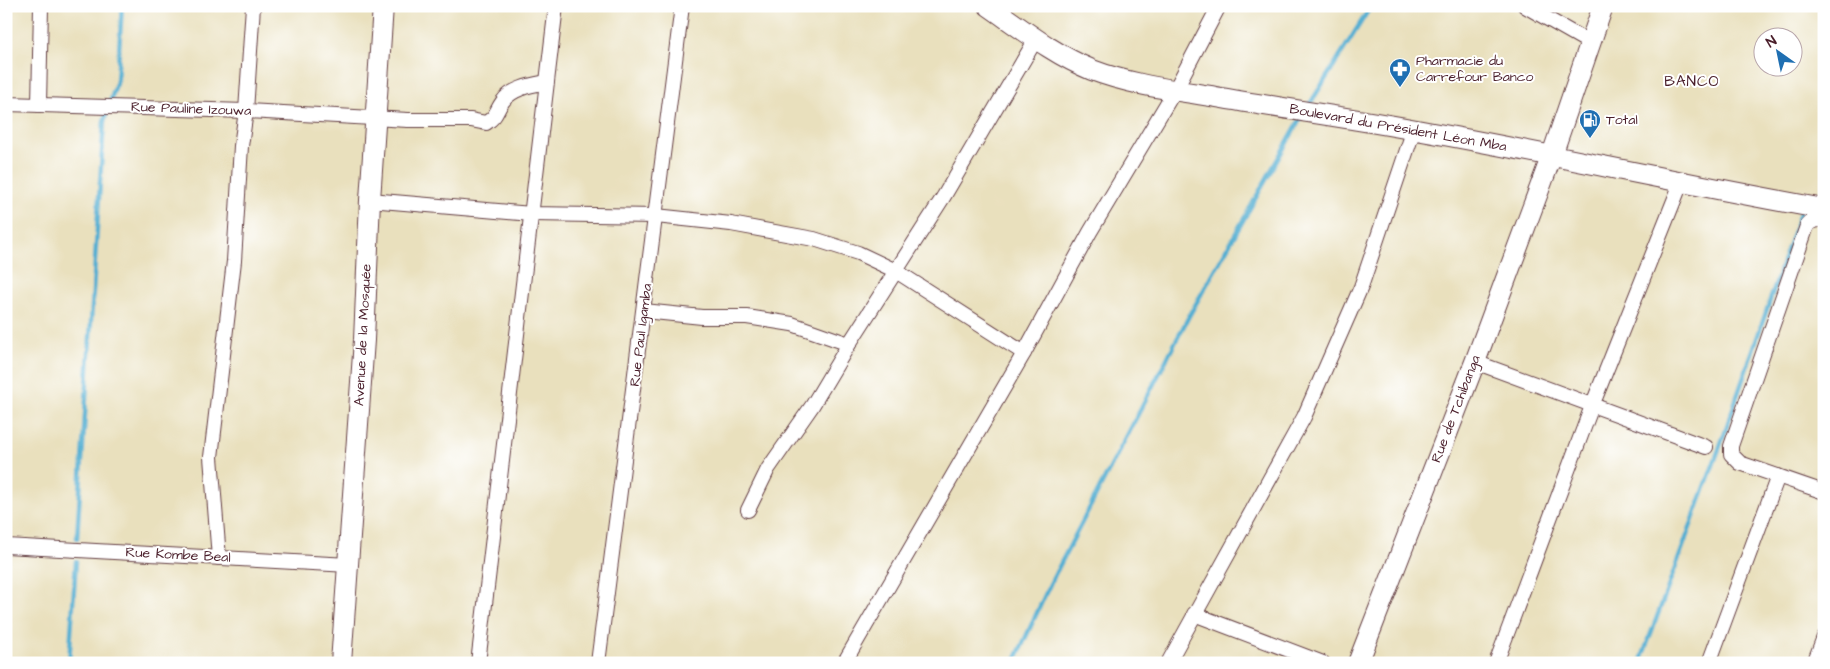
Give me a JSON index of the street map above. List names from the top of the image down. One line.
{"streets":{"street":["Rue Pauline Izouwa","Boulevard du Président Léon Mba","Avenue de la Mosquée","Rue Paul Igamba","Rue de Tchibanga","Rue Kombe Beal"]},"crossings":[["Rue Pauline Izouwa","Avenue de la Mosquée"],["Boulevard du Président Léon Mba","Rue de Tchibanga"],["Avenue de la Mosquée","Rue Kombe Beal"]],"districts":["BANCO"],"places":{"pharmacy":["Pharmacie du Carrefour Banco"],"fuel station":["Total"]},"north":"top left"}
